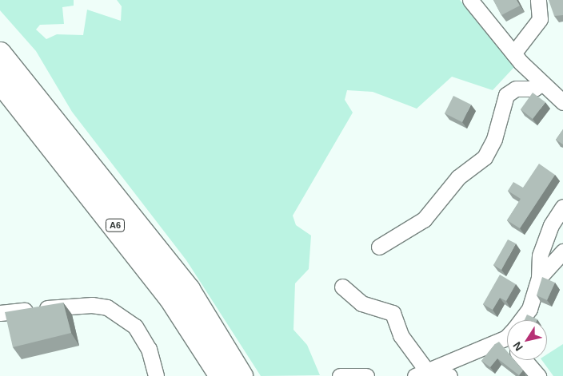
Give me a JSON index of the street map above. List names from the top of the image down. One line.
{"streets":{"highway":["A6"]},"north":"bottom left"}
